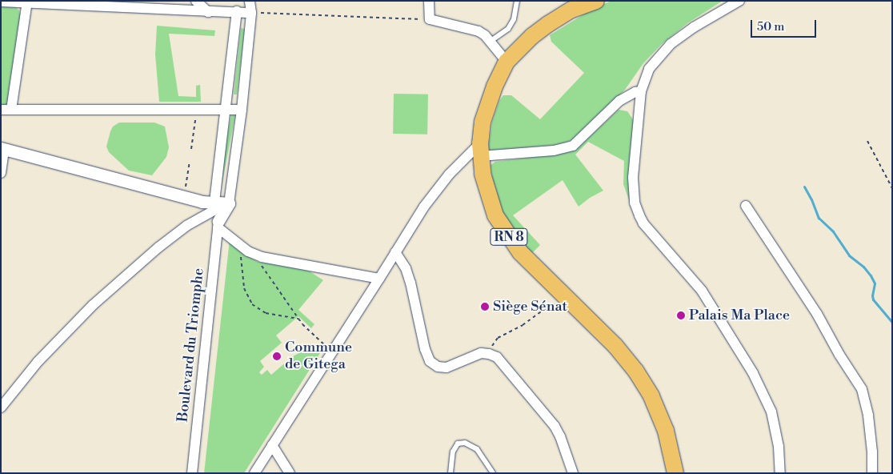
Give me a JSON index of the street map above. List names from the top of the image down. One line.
{"streets":{"main road":["RN 8"],"street":["Boulevard du Triomphe"]},"places":["Siège Sénat","Palais Ma Place","Commune de Gitega"],"scale_bar":"50 m"}
